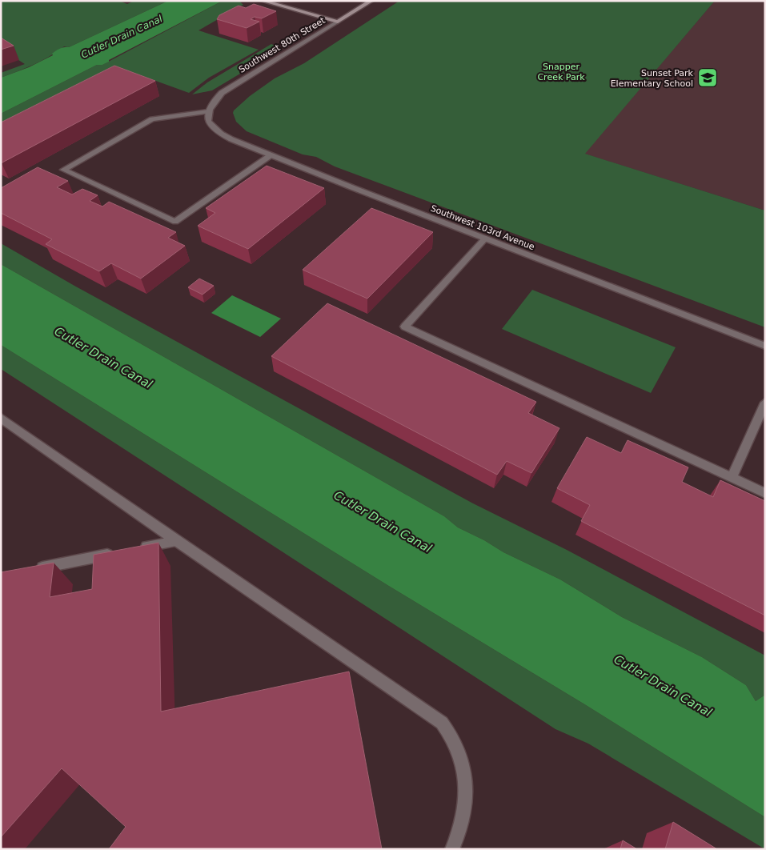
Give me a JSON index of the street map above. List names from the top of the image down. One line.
{"streets":{"street":["Southwest 80th Street","Southwest 103rd Avenue"]},"crossings":[["Southwest 80th Street","Southwest 103rd Avenue"]],"water":["Cutler Drain Canal"],"parks":["Snapper Creek Park"],"places":{"school or university":["Sunset Park Elementary School"]}}
